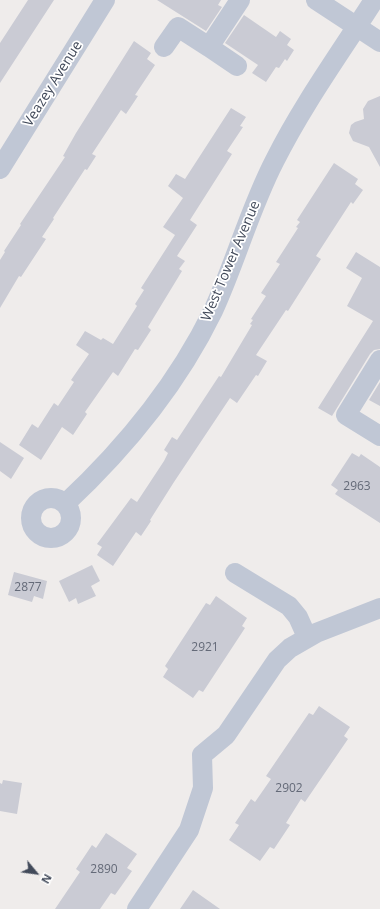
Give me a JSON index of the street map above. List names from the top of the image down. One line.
{"streets":{"street":["Veazey Avenue","West Tower Avenue"]},"house_numbers":["2963","2877","2921","2902","2890"],"north":"bottom right"}
